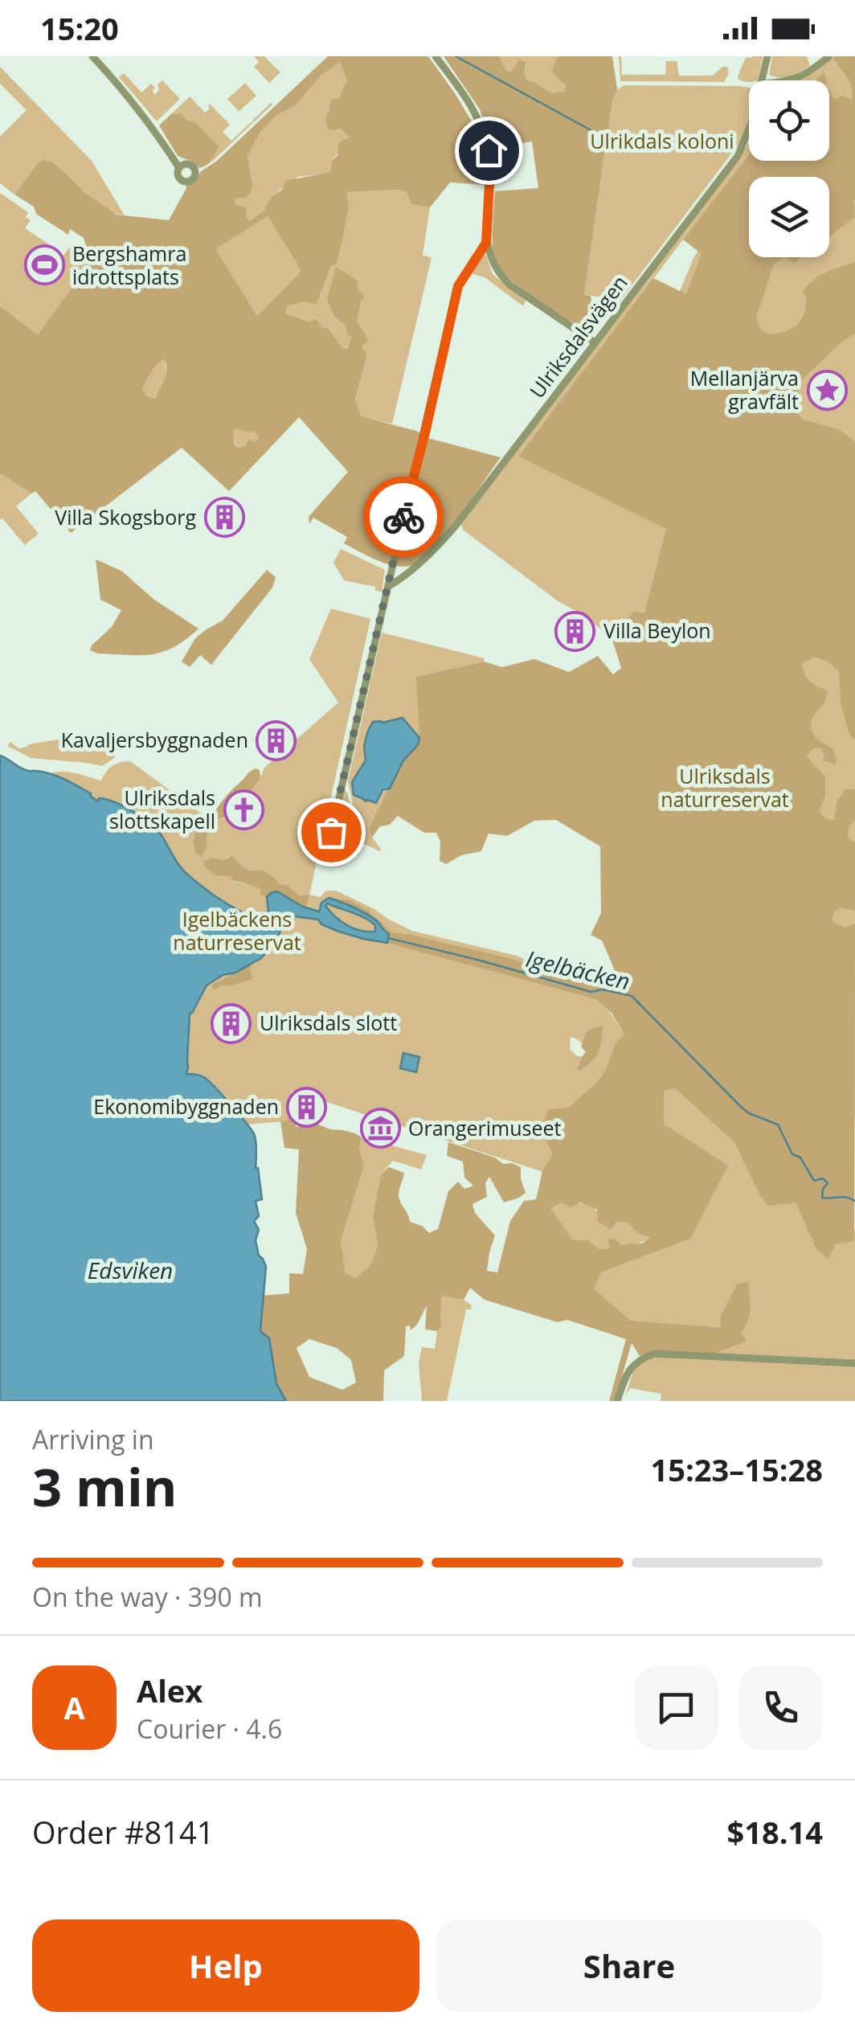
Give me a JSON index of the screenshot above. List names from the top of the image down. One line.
{"streets":{"street":["Ulriksdalsvägen"]},"water":["Igelbäcken","Edsviken"],"parks":["Ulrikdals koloni","Ulriksdals naturreservat","Igelbäckens naturreservat"],"places":{"sports":["Bergshamra idrottsplats"],"place":["Mellanjärva gravfält"],"building":["Villa Skogsborg","Villa Beylon","Kavaljersbyggnaden","Ulriksdals slott","Ekonomibyggnaden"],"church":["Ulriksdals slottskapell"],"museum":["Orangerimuseet"]},"page":{"status":"15:20","heading":["3 min","Arriving in","15:23–15:28"],"panel":["Alex","Courier · 4.6","Order #8141","$18.14"],"bar":"On the way · 390 m","round":"A","buttons":["Help","Share"]}}
